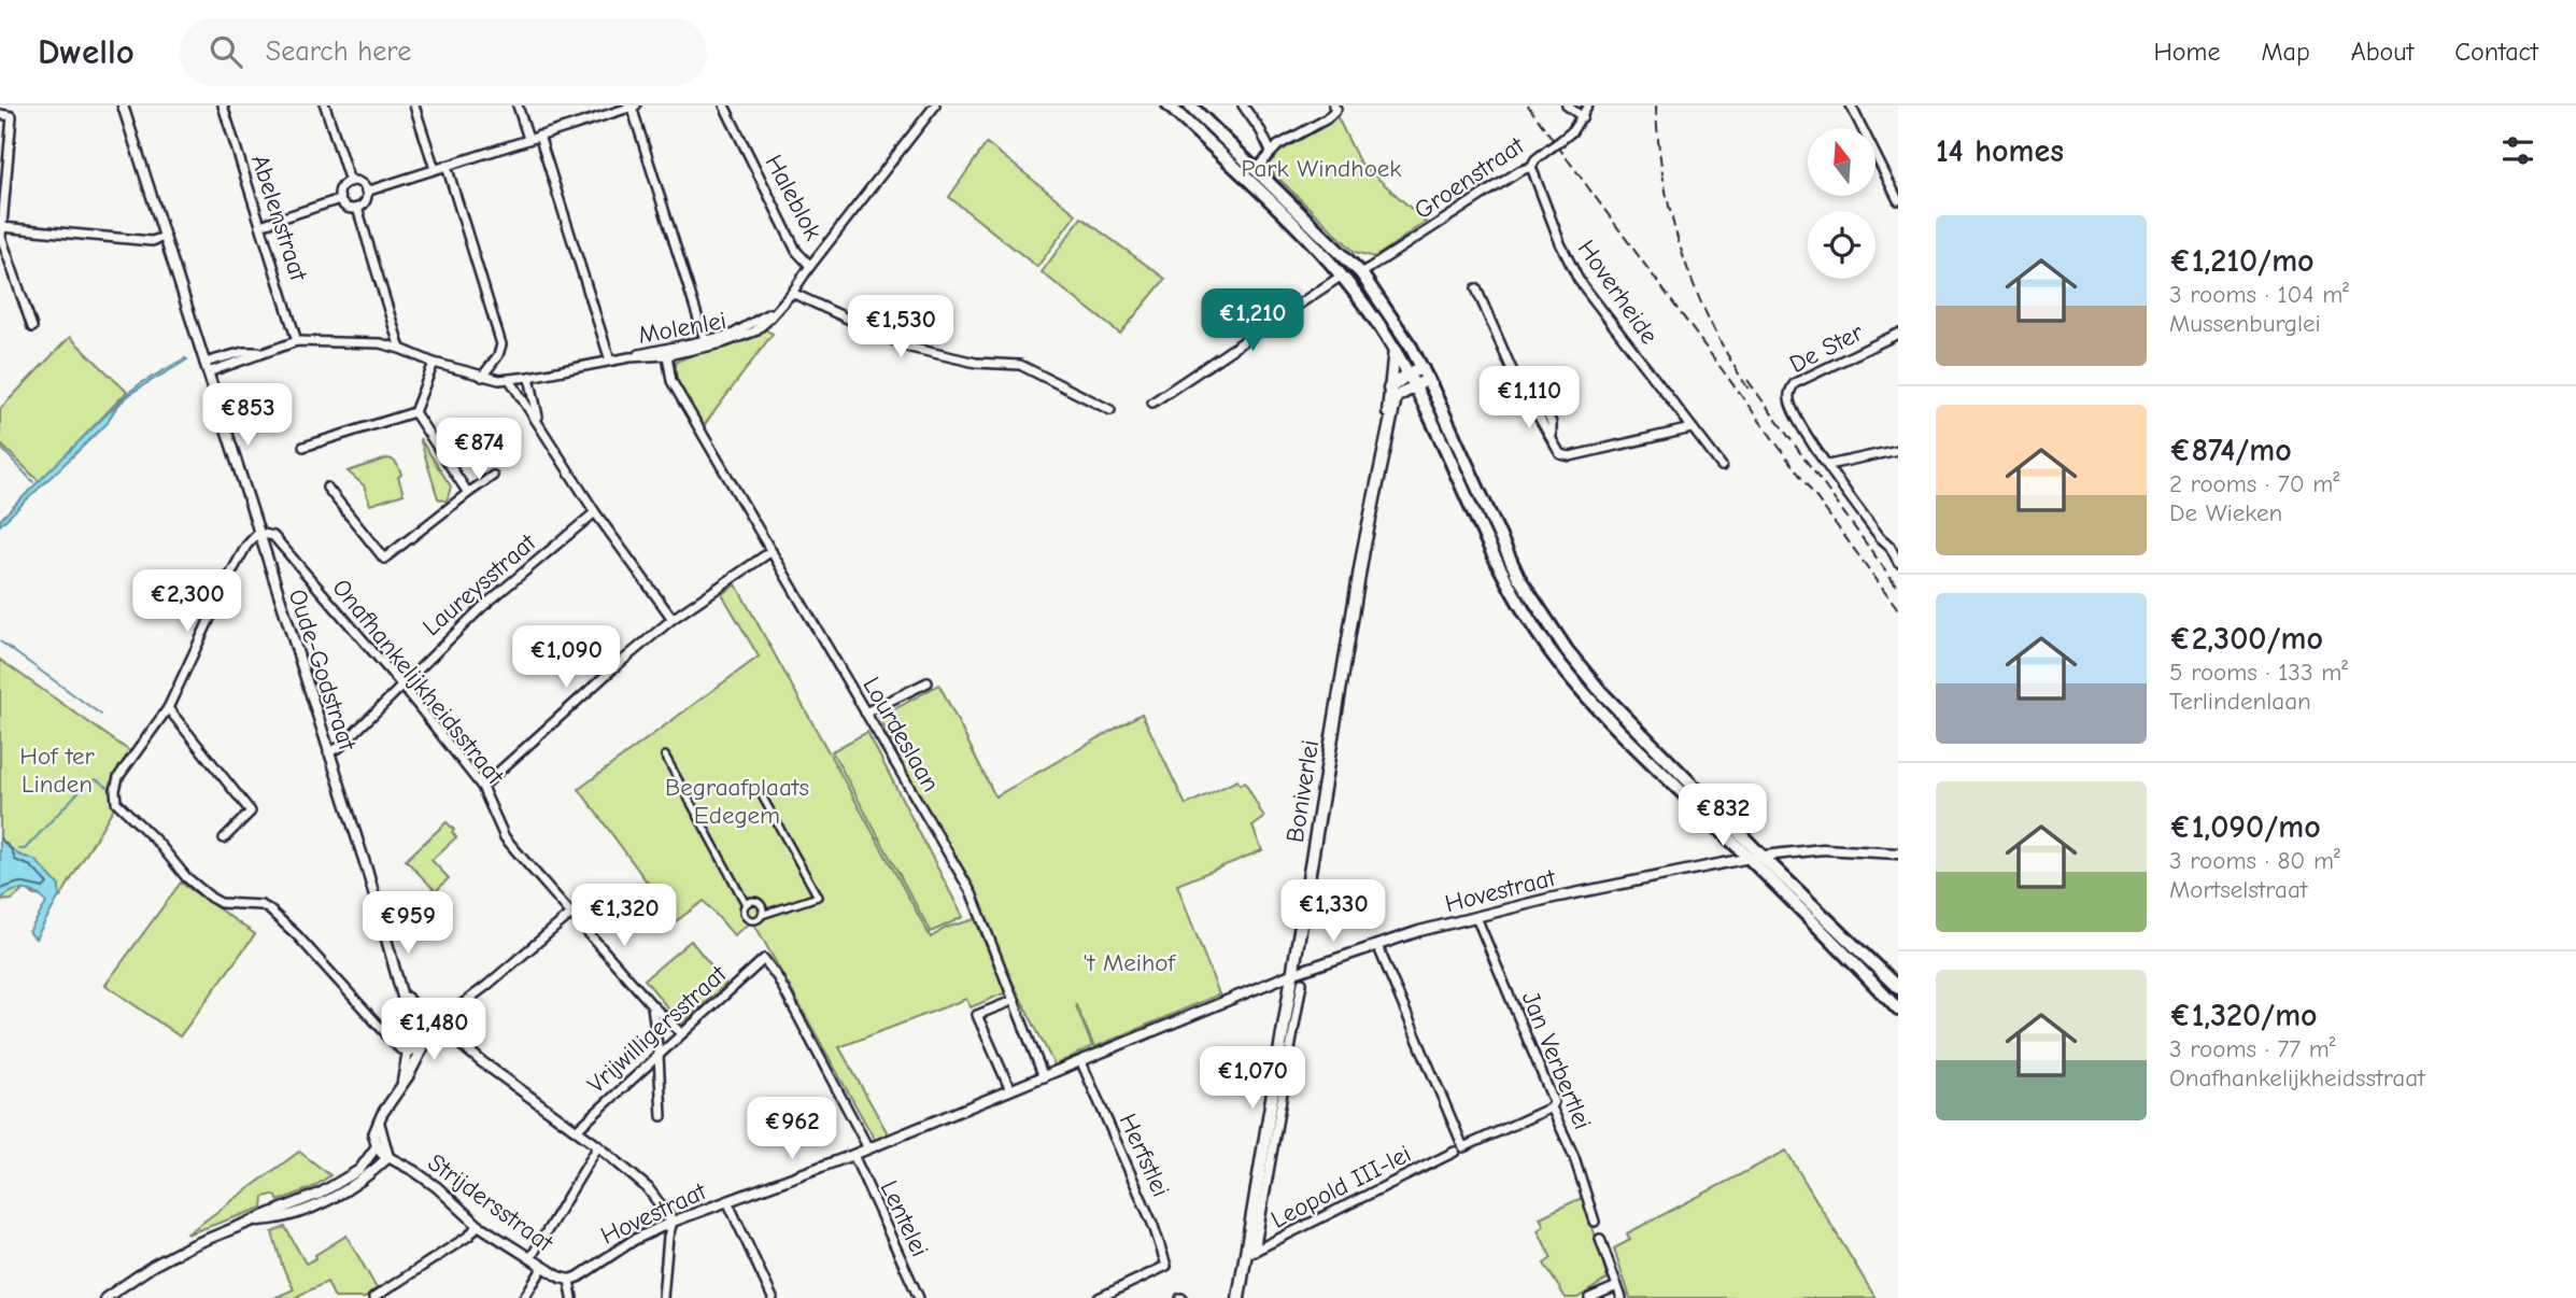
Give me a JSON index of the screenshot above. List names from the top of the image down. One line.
{"streets":{"main road":["Boniverlei"],"street":["Groenstraat","Haleblok","Abelenstraat","Hoverheide","Molenlei","De Ster","Laureysstraat","Oude-Godstraat","Onafhankelijkheidsstraat","Lourdeslaan","Hovestraat","Vrijwilligersstraat","Jan Verbertlei","Herfstlei","Leopold III-lei","Strijdersstraat","Lentelei"]},"crossings":[["Groenstraat","Hoverheide"],["Molenlei","Lourdeslaan"],["Laureysstraat","Oude-Godstraat"],["Laureysstraat","Onafhankelijkheidsstraat"],["Oude-Godstraat","Onafhankelijkheidsstraat"],["Oude-Godstraat","Hovestraat"],["Oude-Godstraat","Vrijwilligersstraat"],["Onafhankelijkheidsstraat","Vrijwilligersstraat"],["Lourdeslaan","Hovestraat"],["Boniverlei","Hovestraat"],["Boniverlei","Leopold III-lei"],["Hovestraat","Vrijwilligersstraat"],["Hovestraat","Jan Verbertlei"],["Hovestraat","Herfstlei"],["Hovestraat","Strijdersstraat"],["Hovestraat","Lentelei"],["Jan Verbertlei","Leopold III-lei"]],"parks":["Park Windhoek","Hof ter Linden","Begraafplaats Edegem","'t Meihof"],"north":"top","page":{"header":"Dwello","search":"Search here","nav":["Home","Map","About","Contact"],"heading":"14 homes","list":[{"name":"€1,210/mo","note":"3 rooms · 104 m² · Mussenburglei"},{"name":"€874/mo","note":"2 rooms · 70 m² · De Wieken"},{"name":"€2,300/mo","note":"5 rooms · 133 m² · Terlindenlaan"},{"name":"€1,090/mo","note":"3 rooms · 80 m² · Mortselstraat"},{"name":"€1,320/mo","note":"3 rooms · 77 m² · Onafhankelijkheidsstraat"}],"price":["€1,210","€1,530","€1,110","€853","€874","€2,300","€1,090","€832","€1,330","€1,320","€959","€1,480","€1,070","€962"]}}
